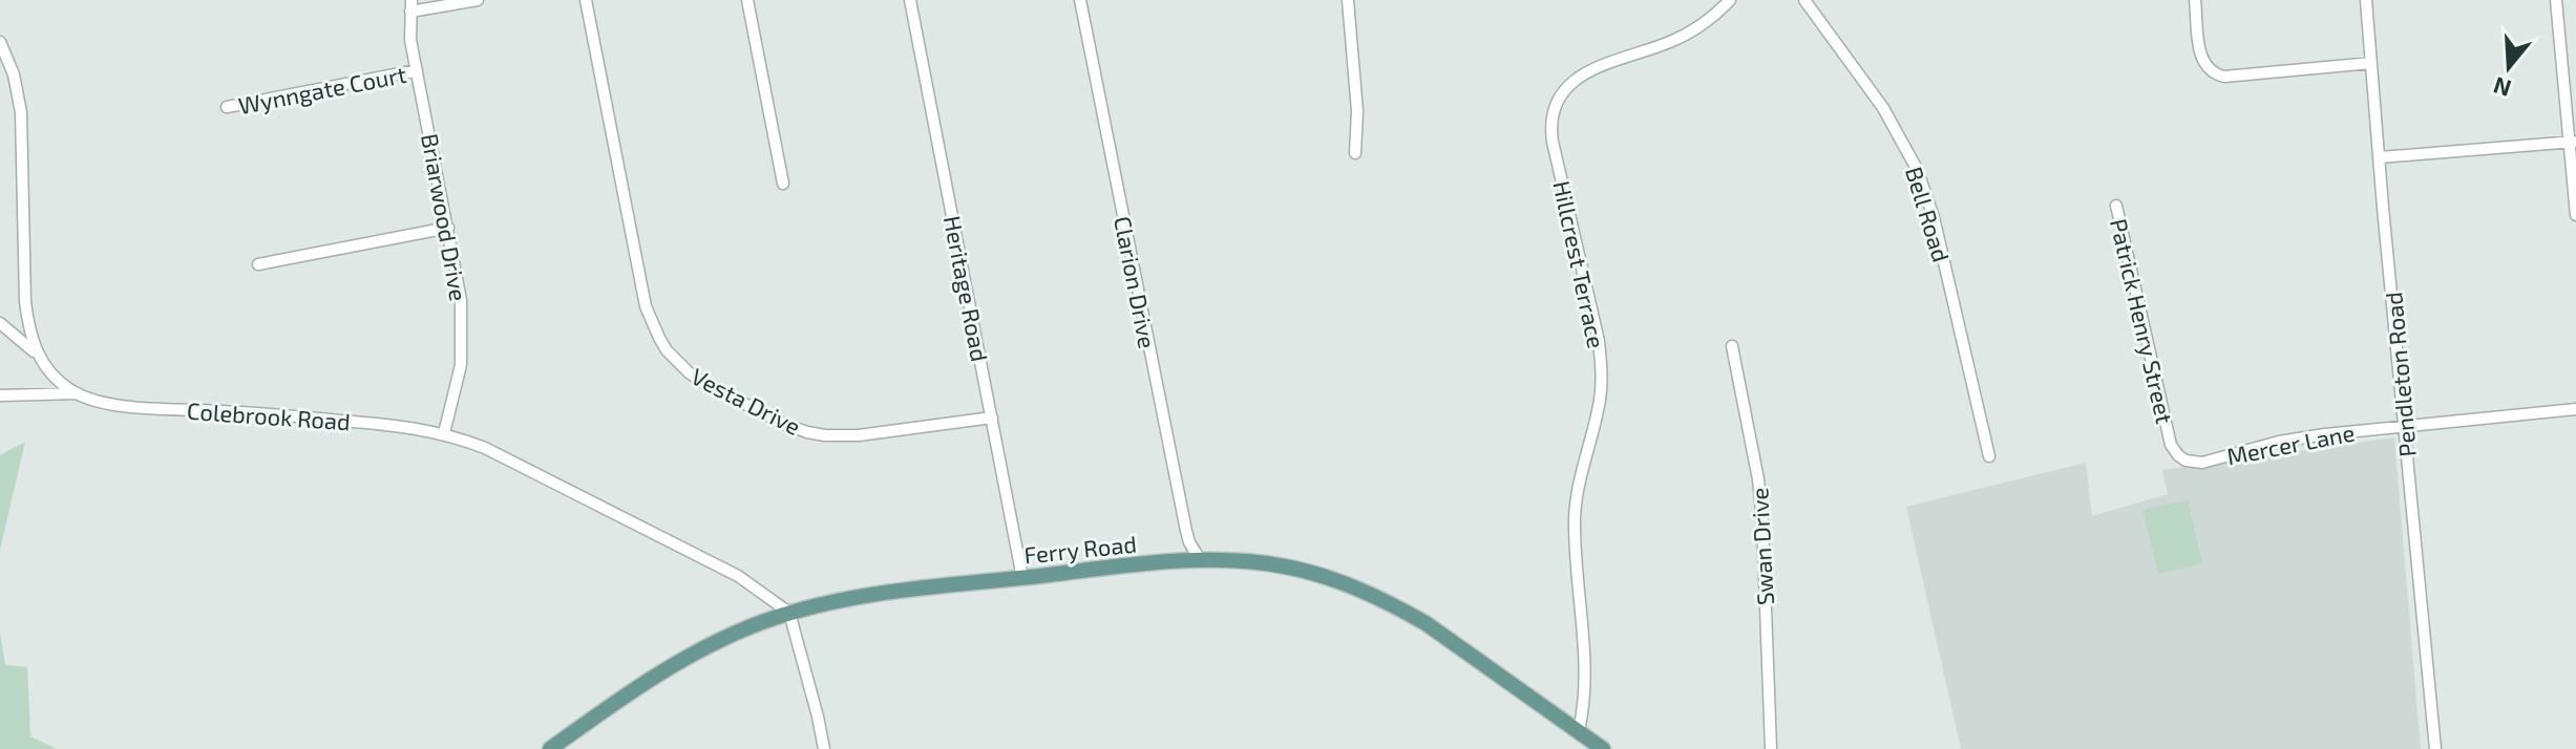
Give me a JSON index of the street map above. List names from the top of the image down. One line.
{"streets":{"main road":["Ferry Road"],"street":["Wynngate Court","Bell Road","Briarwood Drive","Hillcrest Terrace","Clarion Drive","Heritage Road","Patrick Henry Street","Pendleton Road","Vesta Drive","Colebrook Road","Mercer Lane","Swan Drive"]},"crossings":[["Wynngate Court","Briarwood Drive"],["Briarwood Drive","Colebrook Road"],["Hillcrest Terrace","Ferry Road"],["Clarion Drive","Ferry Road"],["Heritage Road","Vesta Drive"],["Heritage Road","Ferry Road"],["Patrick Henry Street","Mercer Lane"],["Pendleton Road","Mercer Lane"],["Colebrook Road","Ferry Road"]],"north":"bottom"}
